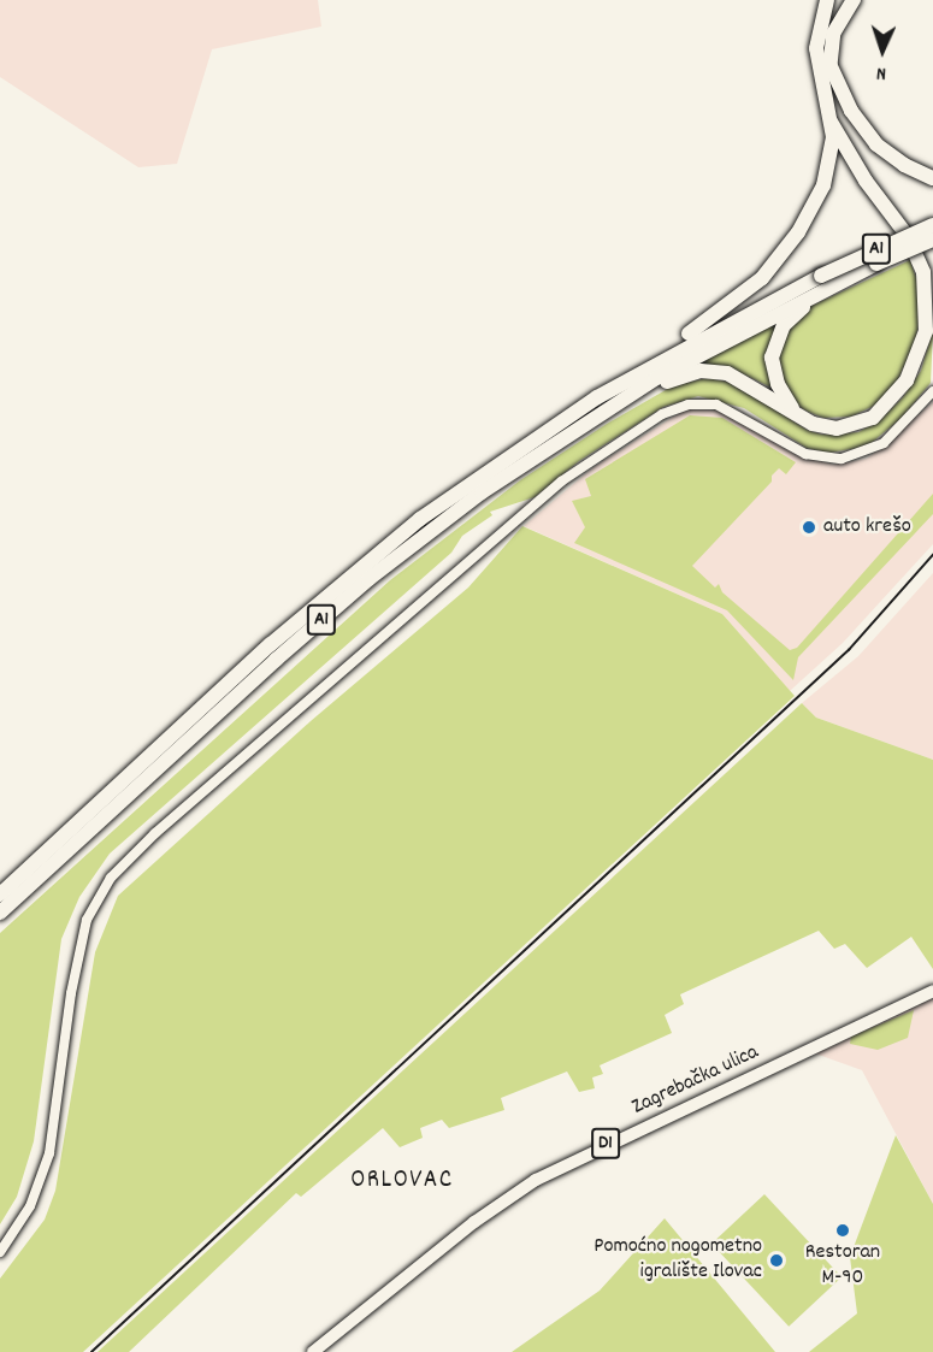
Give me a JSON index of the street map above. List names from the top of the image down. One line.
{"streets":{"highway":["A1"],"main road":["Zagrebačka ulica","D1"]},"districts":["ORLOVAC"],"places":["auto krešo","Restoran M-90","Pomoćno nogometno igralište Ilovac"],"north":"bottom"}
